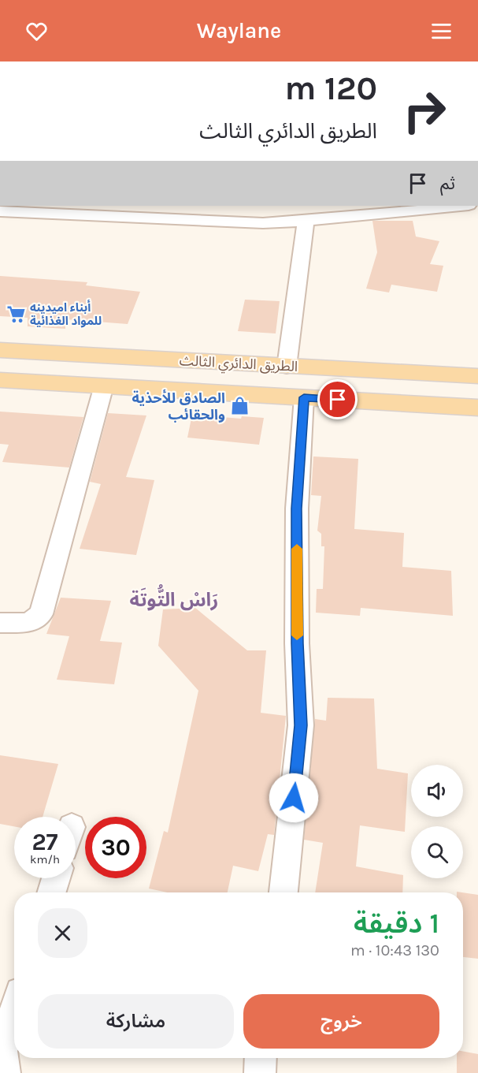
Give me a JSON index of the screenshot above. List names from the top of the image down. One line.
{"streets":{"main road":["الطريق الدائري الثالث"]},"districts":["رَاسْ التُّوتَة"],"places":{"supermarket":["أبناء اميدينه للمواد الغذائية"],"shop":["الصادق للأحذية والحقائب"]},"page":{"header":"Waylane","turn":["120 m","الطريق الدائري الثالث"],"then":"ثم","speed":"27 km/h","limit":"30","heading":["1 دقيقة","130 m · 10:43"],"buttons":["خروج","مشاركة"]}}
